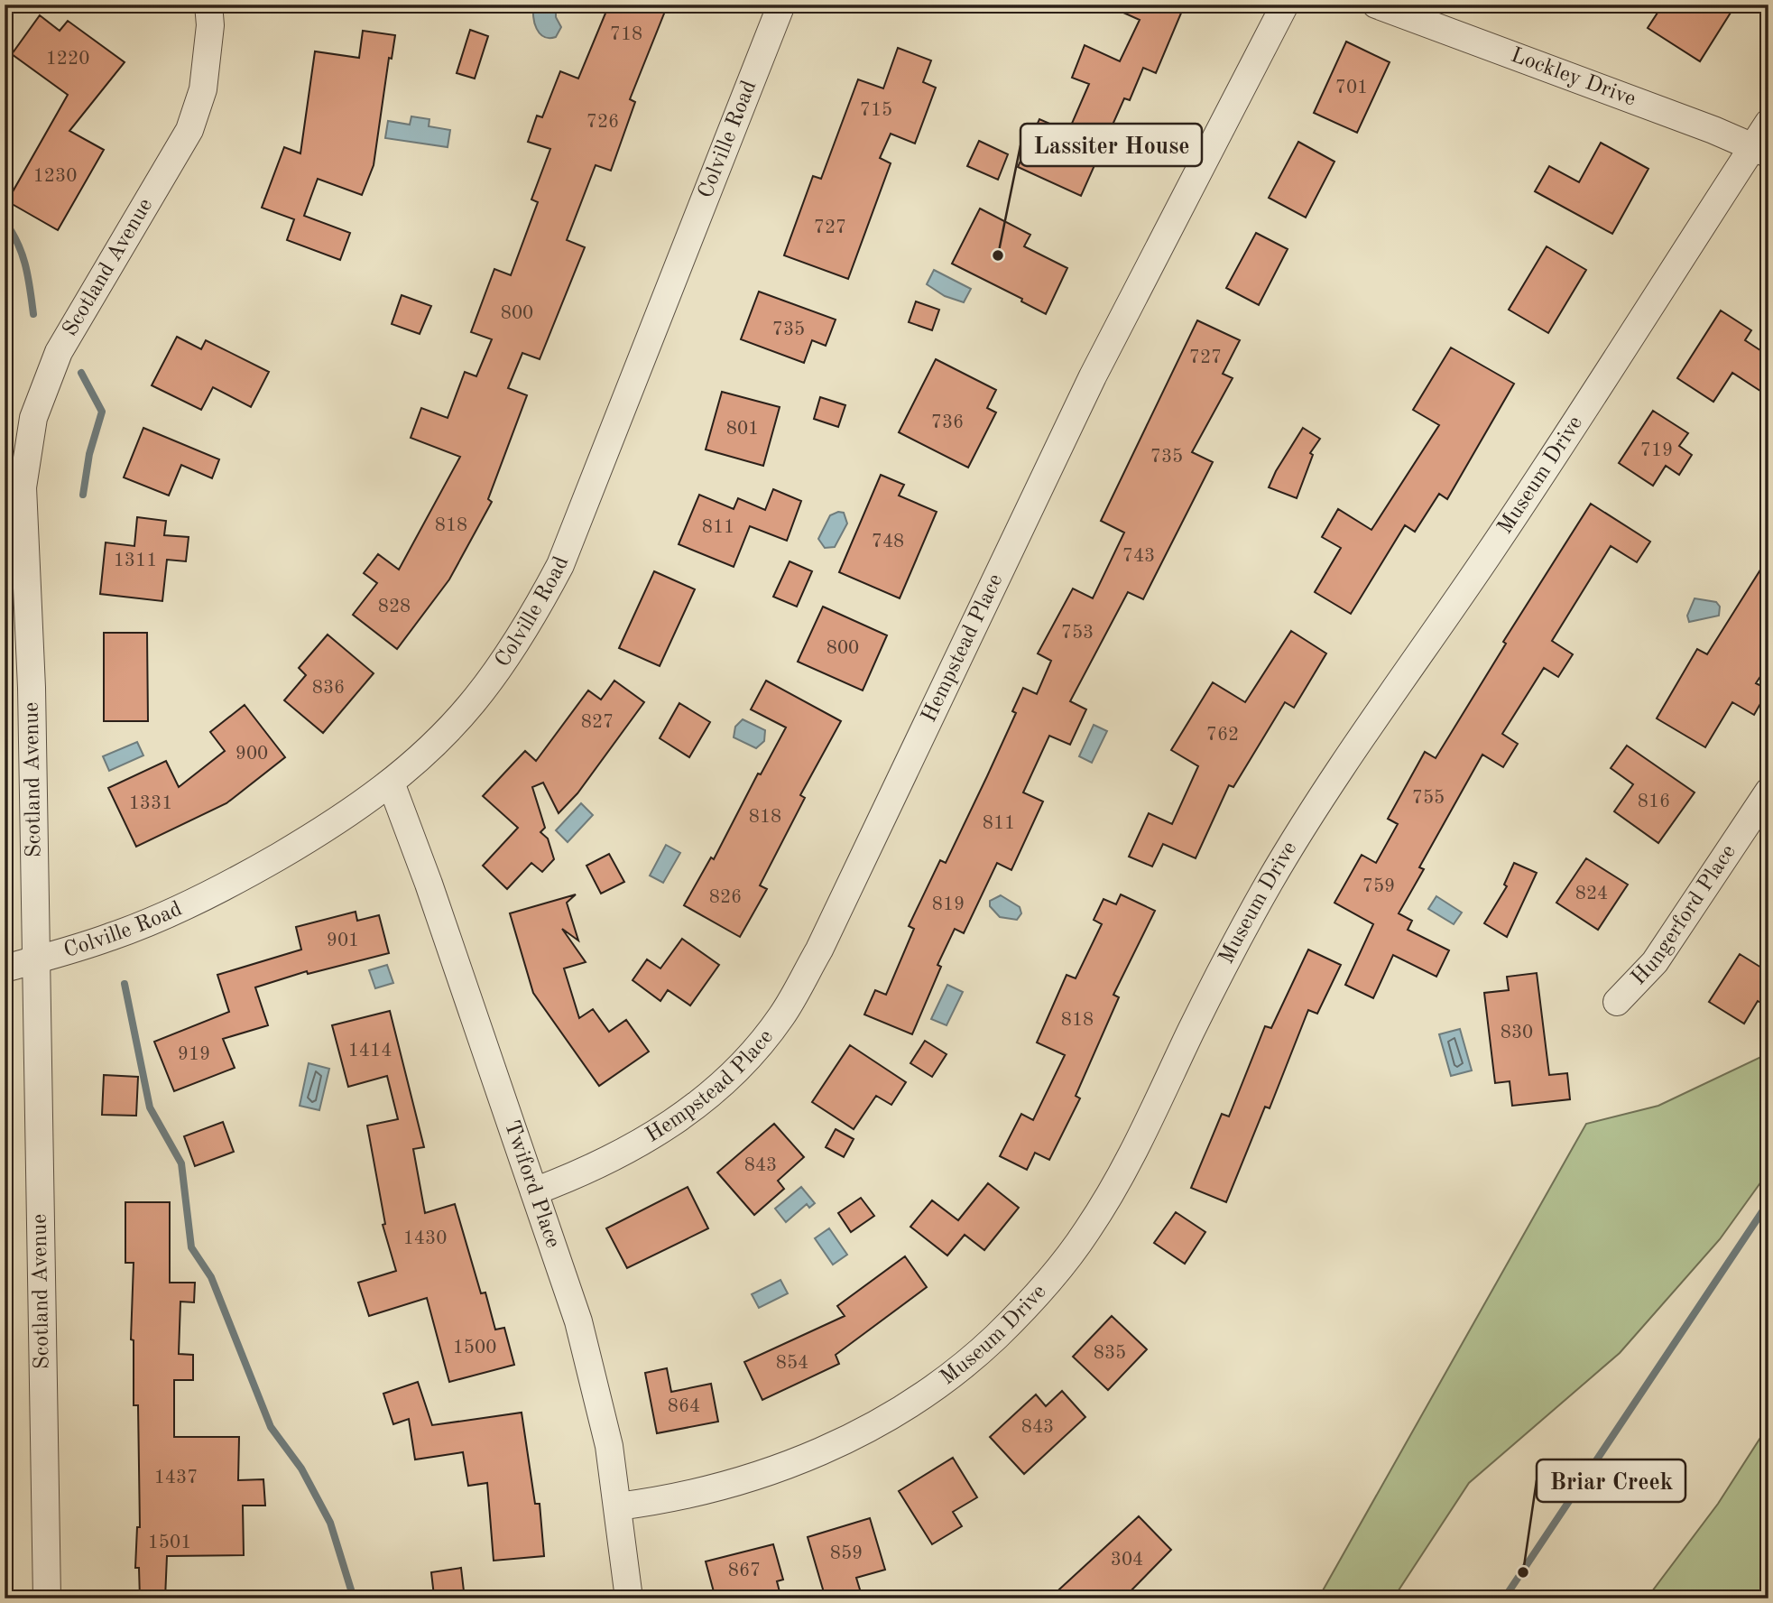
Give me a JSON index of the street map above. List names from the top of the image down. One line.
{"streets":{"street":["Lockley Drive","Colville Road","Scotland Avenue","Museum Drive","Hempstead Place","Hungerford Place","Twiford Place"]},"crossings":[["Lockley Drive","Museum Drive"],["Colville Road","Scotland Avenue"],["Colville Road","Twiford Place"],["Museum Drive","Twiford Place"],["Hempstead Place","Twiford Place"]],"places":["Lassiter House","Briar Creek"],"house_numbers":["718","1220","701","715","726","1230","727","800","735","727","736","801","719","735","818","811","748","743","1311","828","753","800","836","827","762","900","755","816","1331","818","811","759","824","826","819","901","818","830","1414","919","843","1430","1500","835","854","864","843","1437","1501","859","304","867"]}
